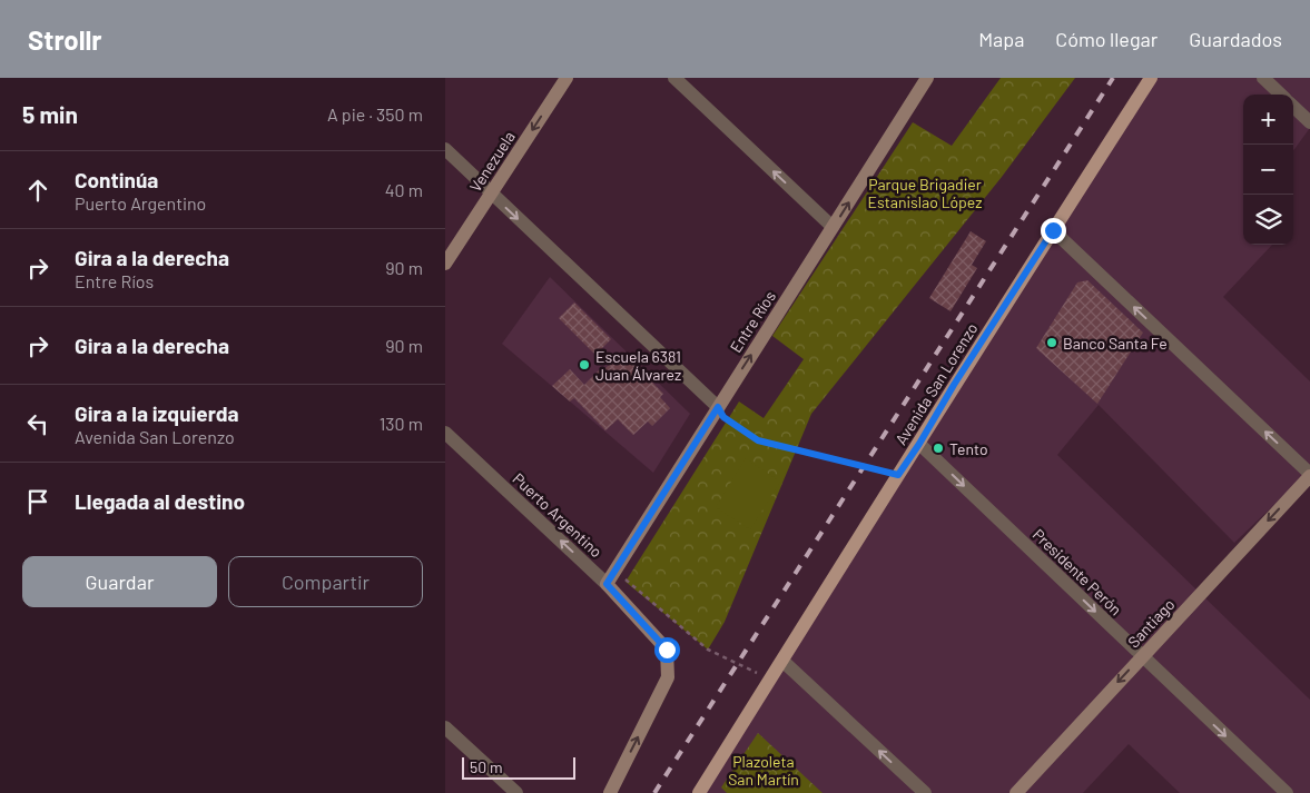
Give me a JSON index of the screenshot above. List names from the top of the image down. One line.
{"streets":{"main road":["Avenida San Lorenzo"],"street":["Venezuela","Entre Ríos","Puerto Argentino","Presidente Perón","Santiago"]},"crossings":[["Entre Ríos","Puerto Argentino"],["Avenida San Lorenzo","Presidente Perón"],["Presidente Perón","Santiago"]],"one_way":["Venezuela","Entre Ríos","Puerto Argentino","Presidente Perón","Santiago"],"parks":["Parque Brigadier Estanislao López","Plazoleta San Martín"],"places":["Banco Santa Fe","Escuela 6381 Juan Álvarez","Tento"],"scale_bar":"50 m","page":{"header":"Strollr","nav":["Mapa","Cómo llegar","Guardados"],"heading":["5 min","A pie · 350 m"],"map_buttons":["+","−"],"list":[["Continúa","Puerto Argentino","40 m"],["Gira a la derecha","Entre Ríos","90 m"],["Gira a la derecha","90 m"],["Gira a la izquierda","Avenida San Lorenzo","130 m"],"Llegada al destino"],"buttons":["Guardar","Compartir"],"scale":"50 m"}}
